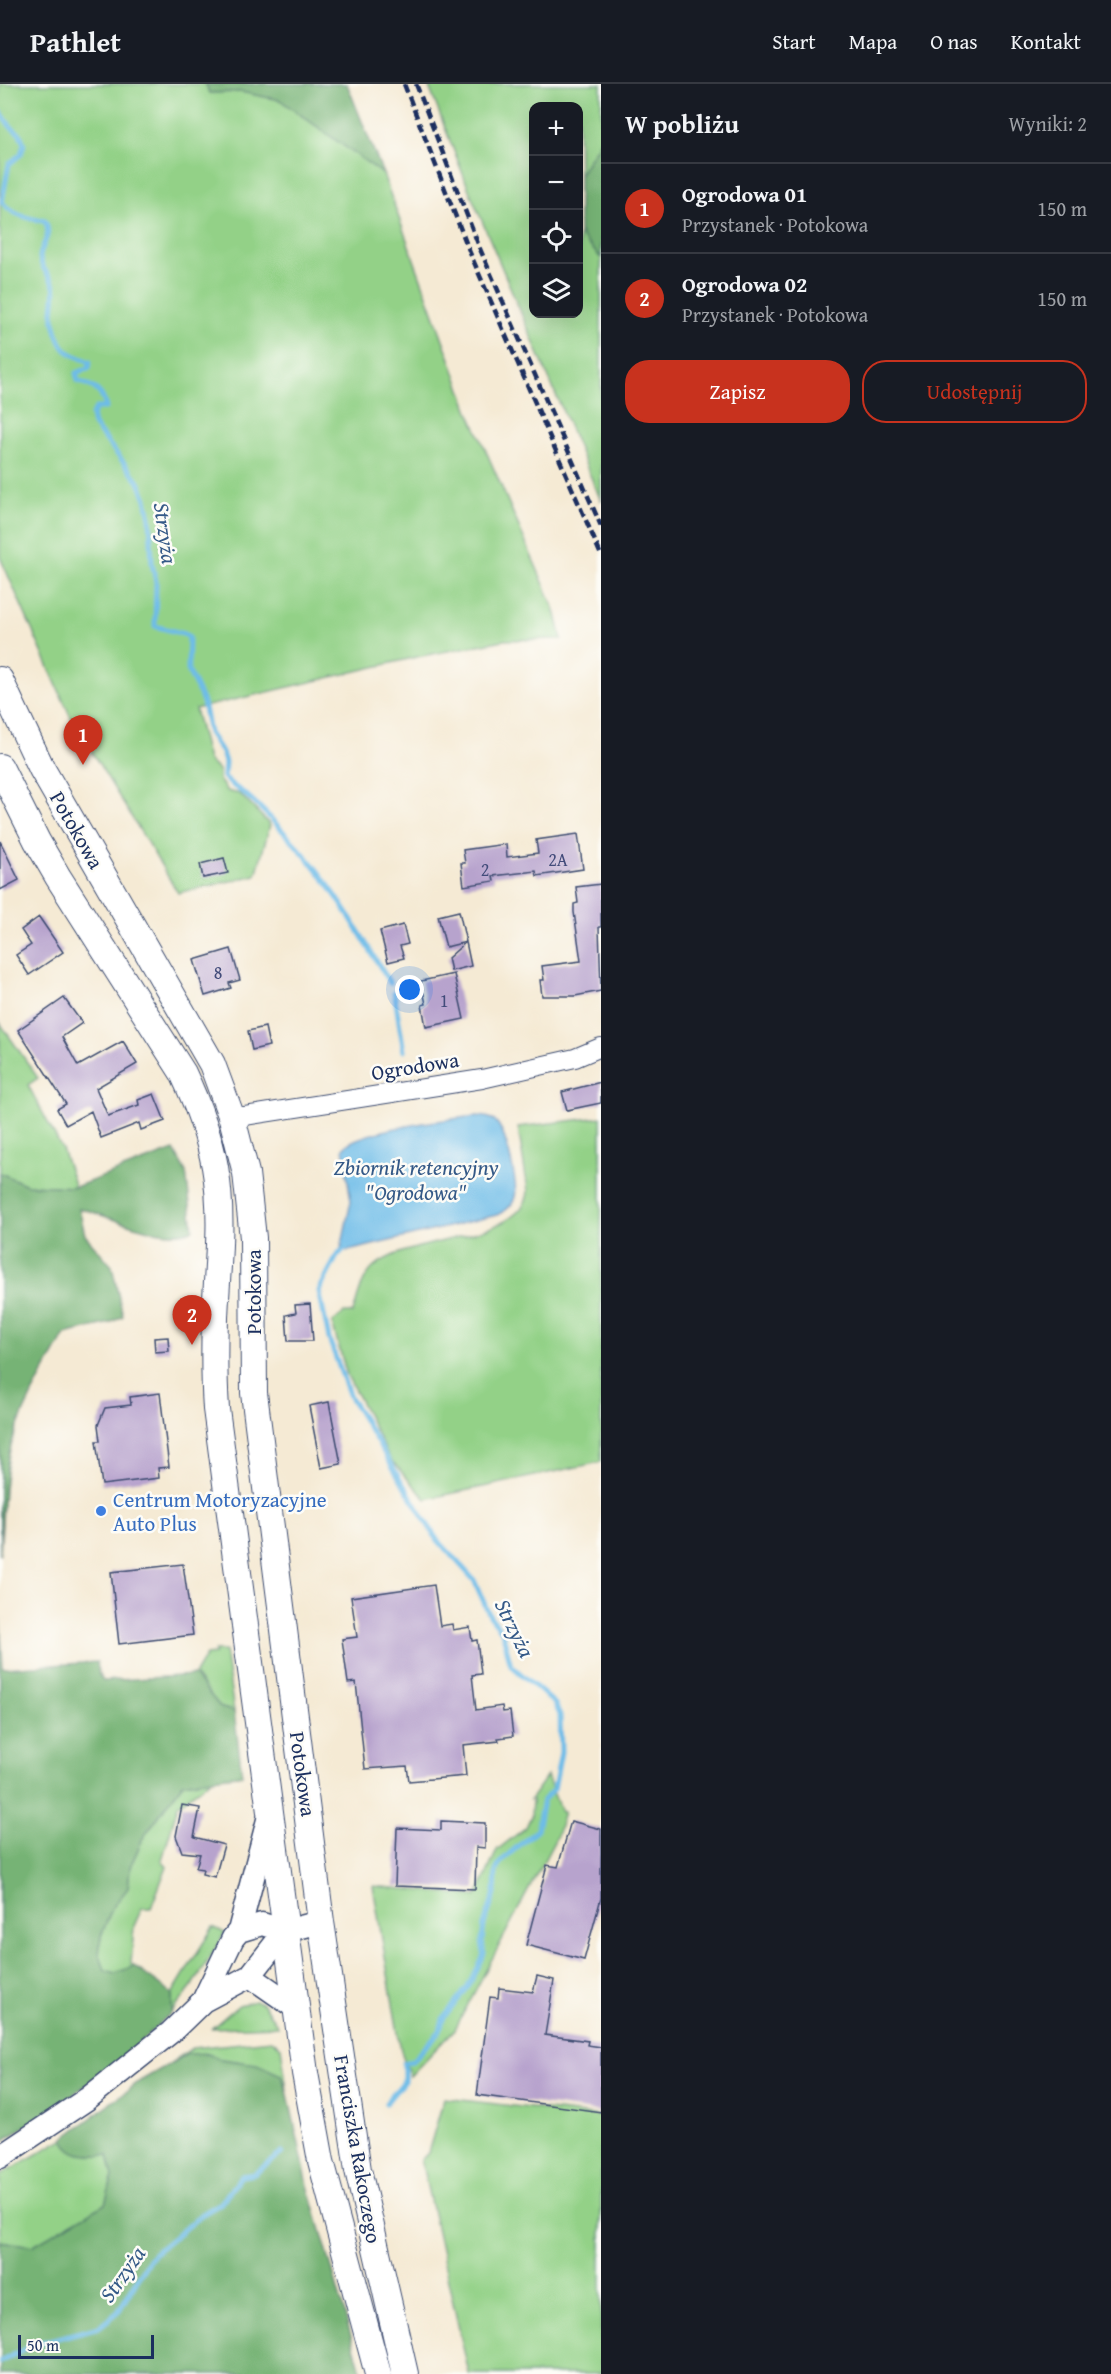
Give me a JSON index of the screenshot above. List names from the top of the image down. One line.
{"streets":{"main road":["Potokowa","Franciszka Rakoczego"],"street":["Ogrodowa"]},"crossings":[["Potokowa","Ogrodowa"],["Potokowa","Franciszka Rakoczego"]],"water":["Strzyża","Zbiornik retencyjny \"Ogrodowa\""],"places":["Centrum Motoryzacyjne Auto Plus"],"house_numbers":["2A","2","8","1"],"scale_bar":"50 m","page":{"header":"Pathlet","nav":["Start","Mapa","O nas","Kontakt"],"heading":["W pobliżu","Wyniki: 2"],"map_buttons":["+","−"],"list":[{"mark":"1","name":"Ogrodowa 01","note":"Przystanek · Potokowa","value":"150 m"},{"mark":"2","name":"Ogrodowa 02","note":"Przystanek · Potokowa","value":"150 m"}],"buttons":["Zapisz","Udostępnij"],"pins":["1","2"],"scale":"50 m"}}
